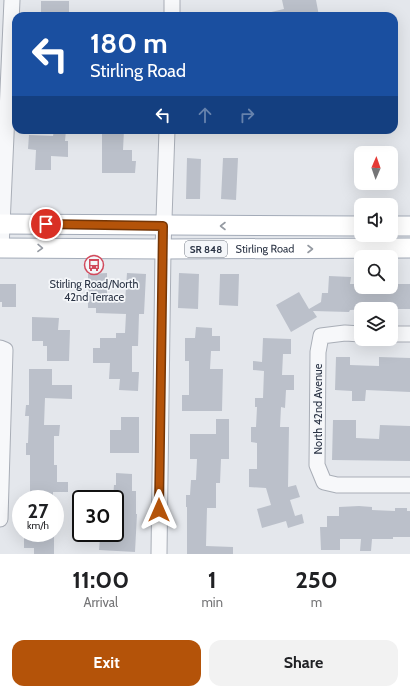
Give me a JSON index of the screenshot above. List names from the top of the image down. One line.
{"streets":{"main road":["SR 848","Stirling Road"],"street":["North 42nd Avenue"]},"places":{"bus stop":["Stirling Road/North 42nd Terrace"]},"north":"top","page":{"turn":["180 m","Stirling Road"],"speed":"27 km/h","limit":"30","eta":["11:00","Arrival","1","min","250","m"],"buttons":["Exit","Share"]}}
